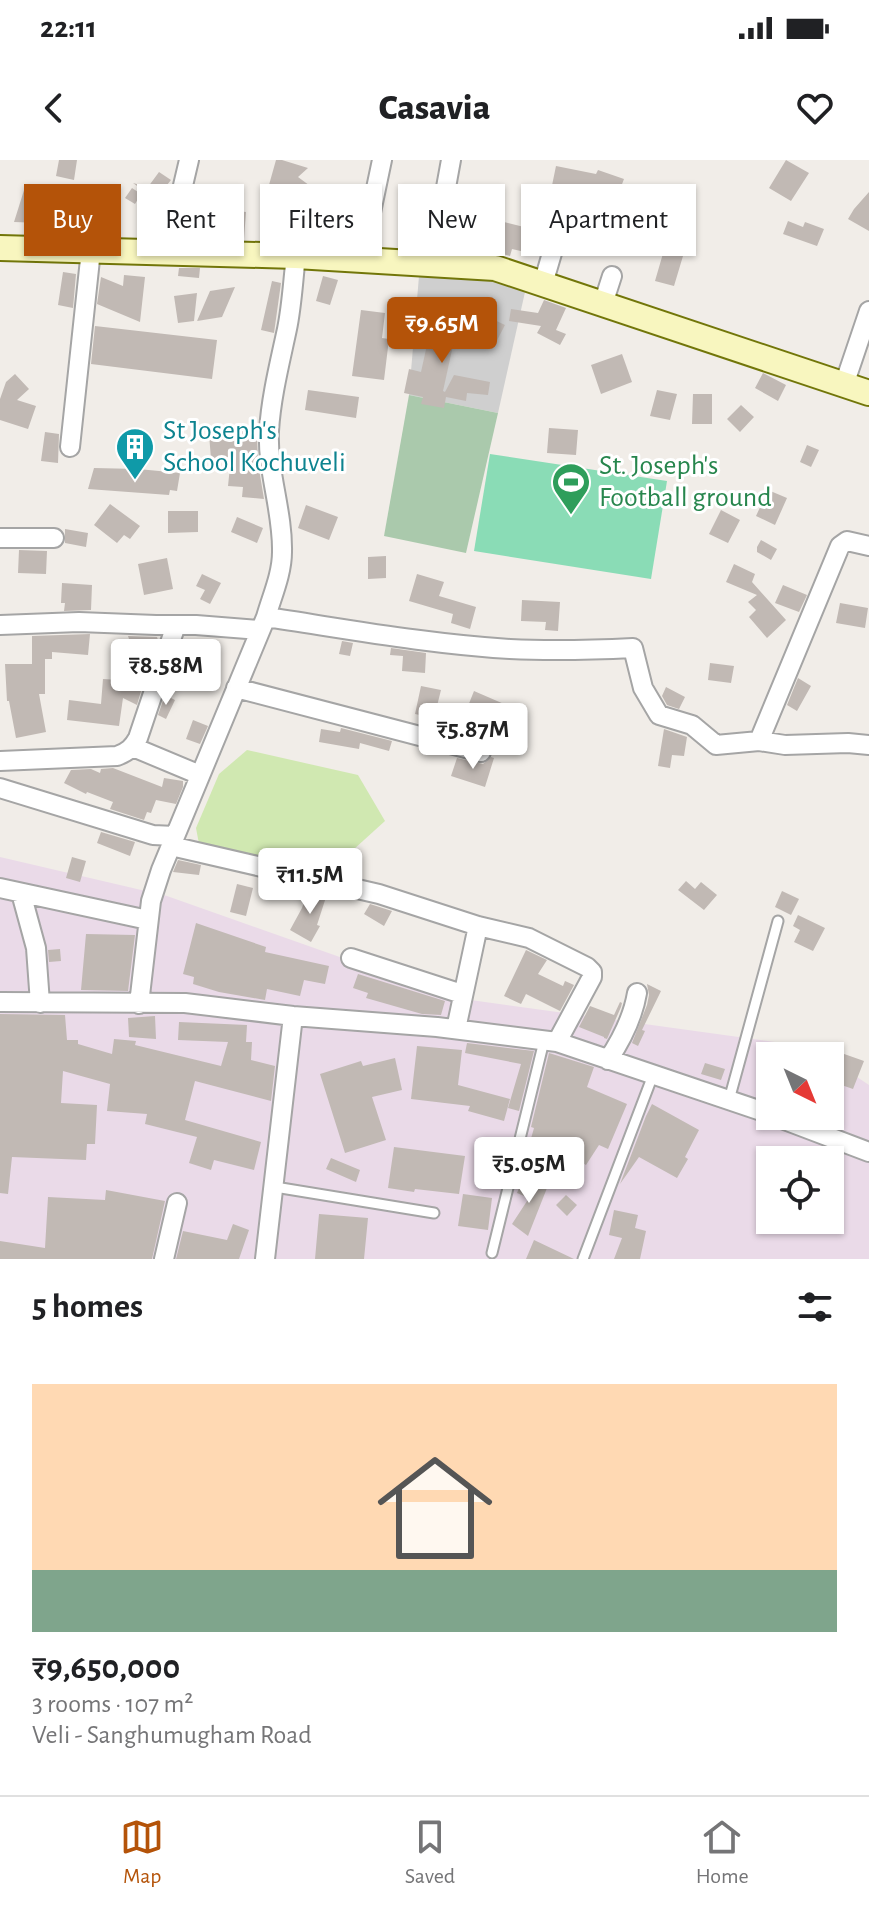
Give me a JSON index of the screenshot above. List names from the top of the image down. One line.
{"places":{"building":["St Joseph's School Kochuveli"],"sports":["St. Joseph's Football ground"]},"north":"bottom right","page":{"status":"22:11","header":"Casavia","chip":["Buy","Rent","Filters","New","Apartment"],"price":["₹9.65M","₹8.58M","₹5.87M","₹11.5M","₹5.05M"],"heading":"5 homes","list":[{"name":"₹9,650,000","note":"3 rooms · 107 m² · Veli - Sanghumugham Road"}],"tabs":["Map","Saved","Home"]}}
